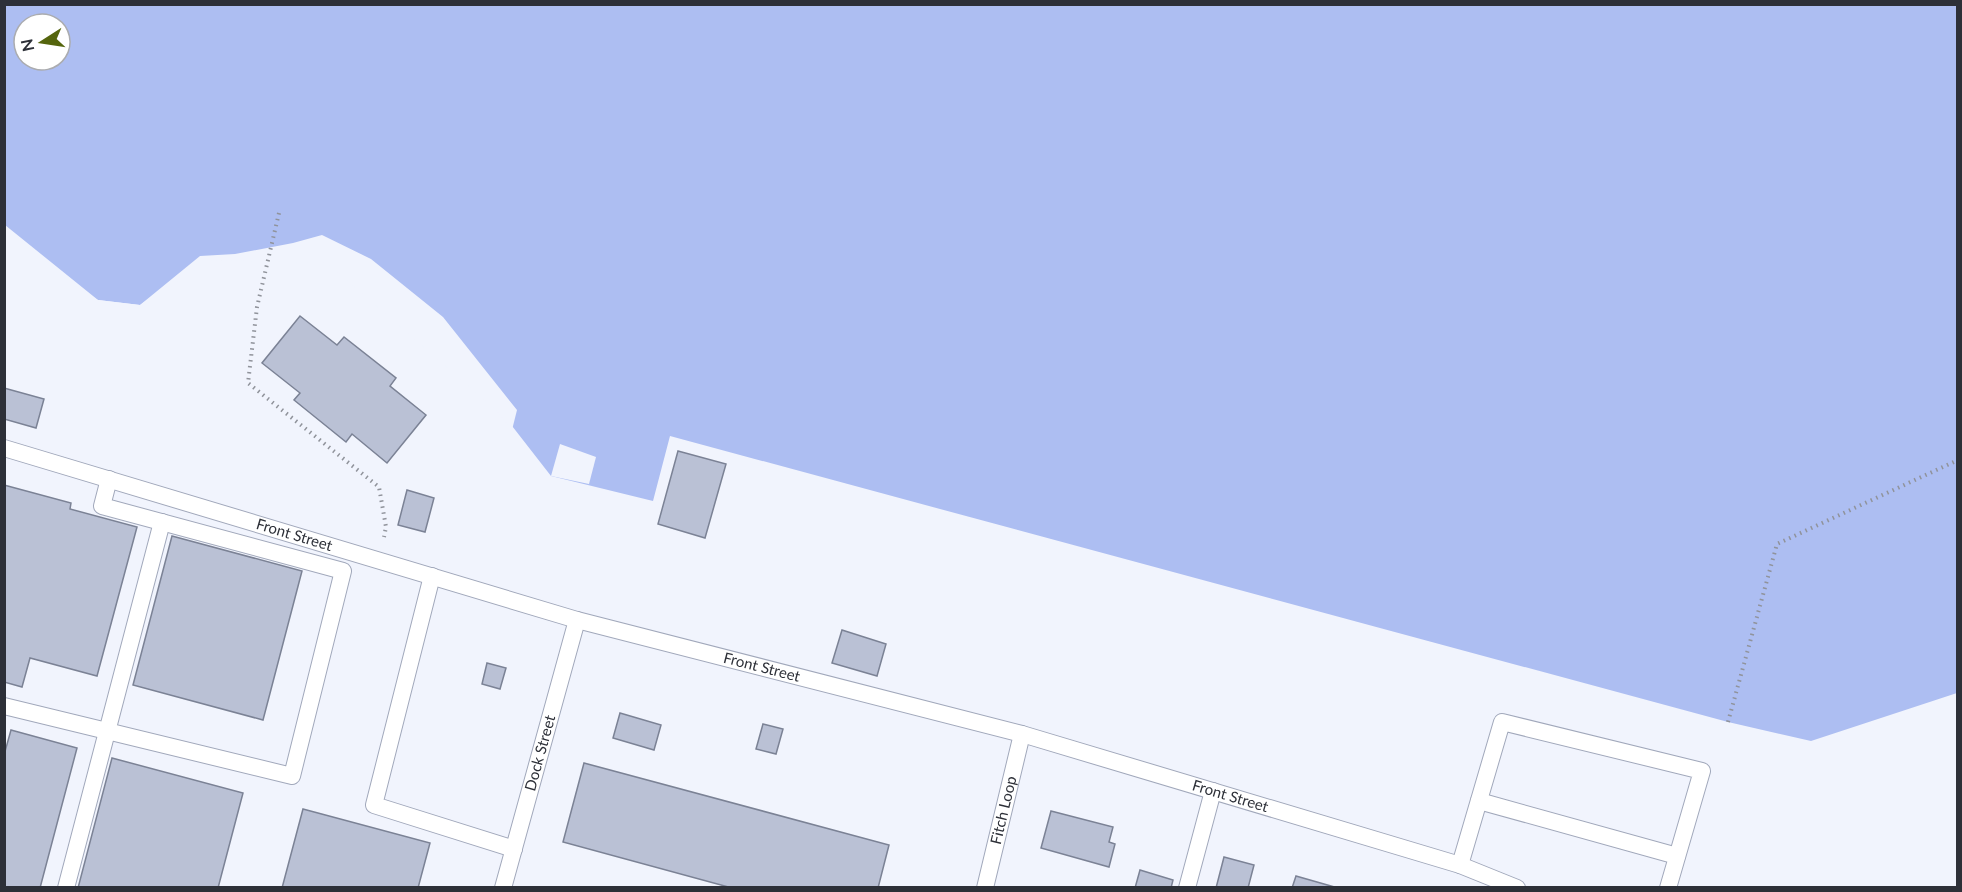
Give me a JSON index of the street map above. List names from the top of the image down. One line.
{"streets":{"lane":["Front Street","Dock Street","Fitch Loop"]},"crossings":[["Front Street","Dock Street"],["Front Street","Fitch Loop"]],"north":"left"}
